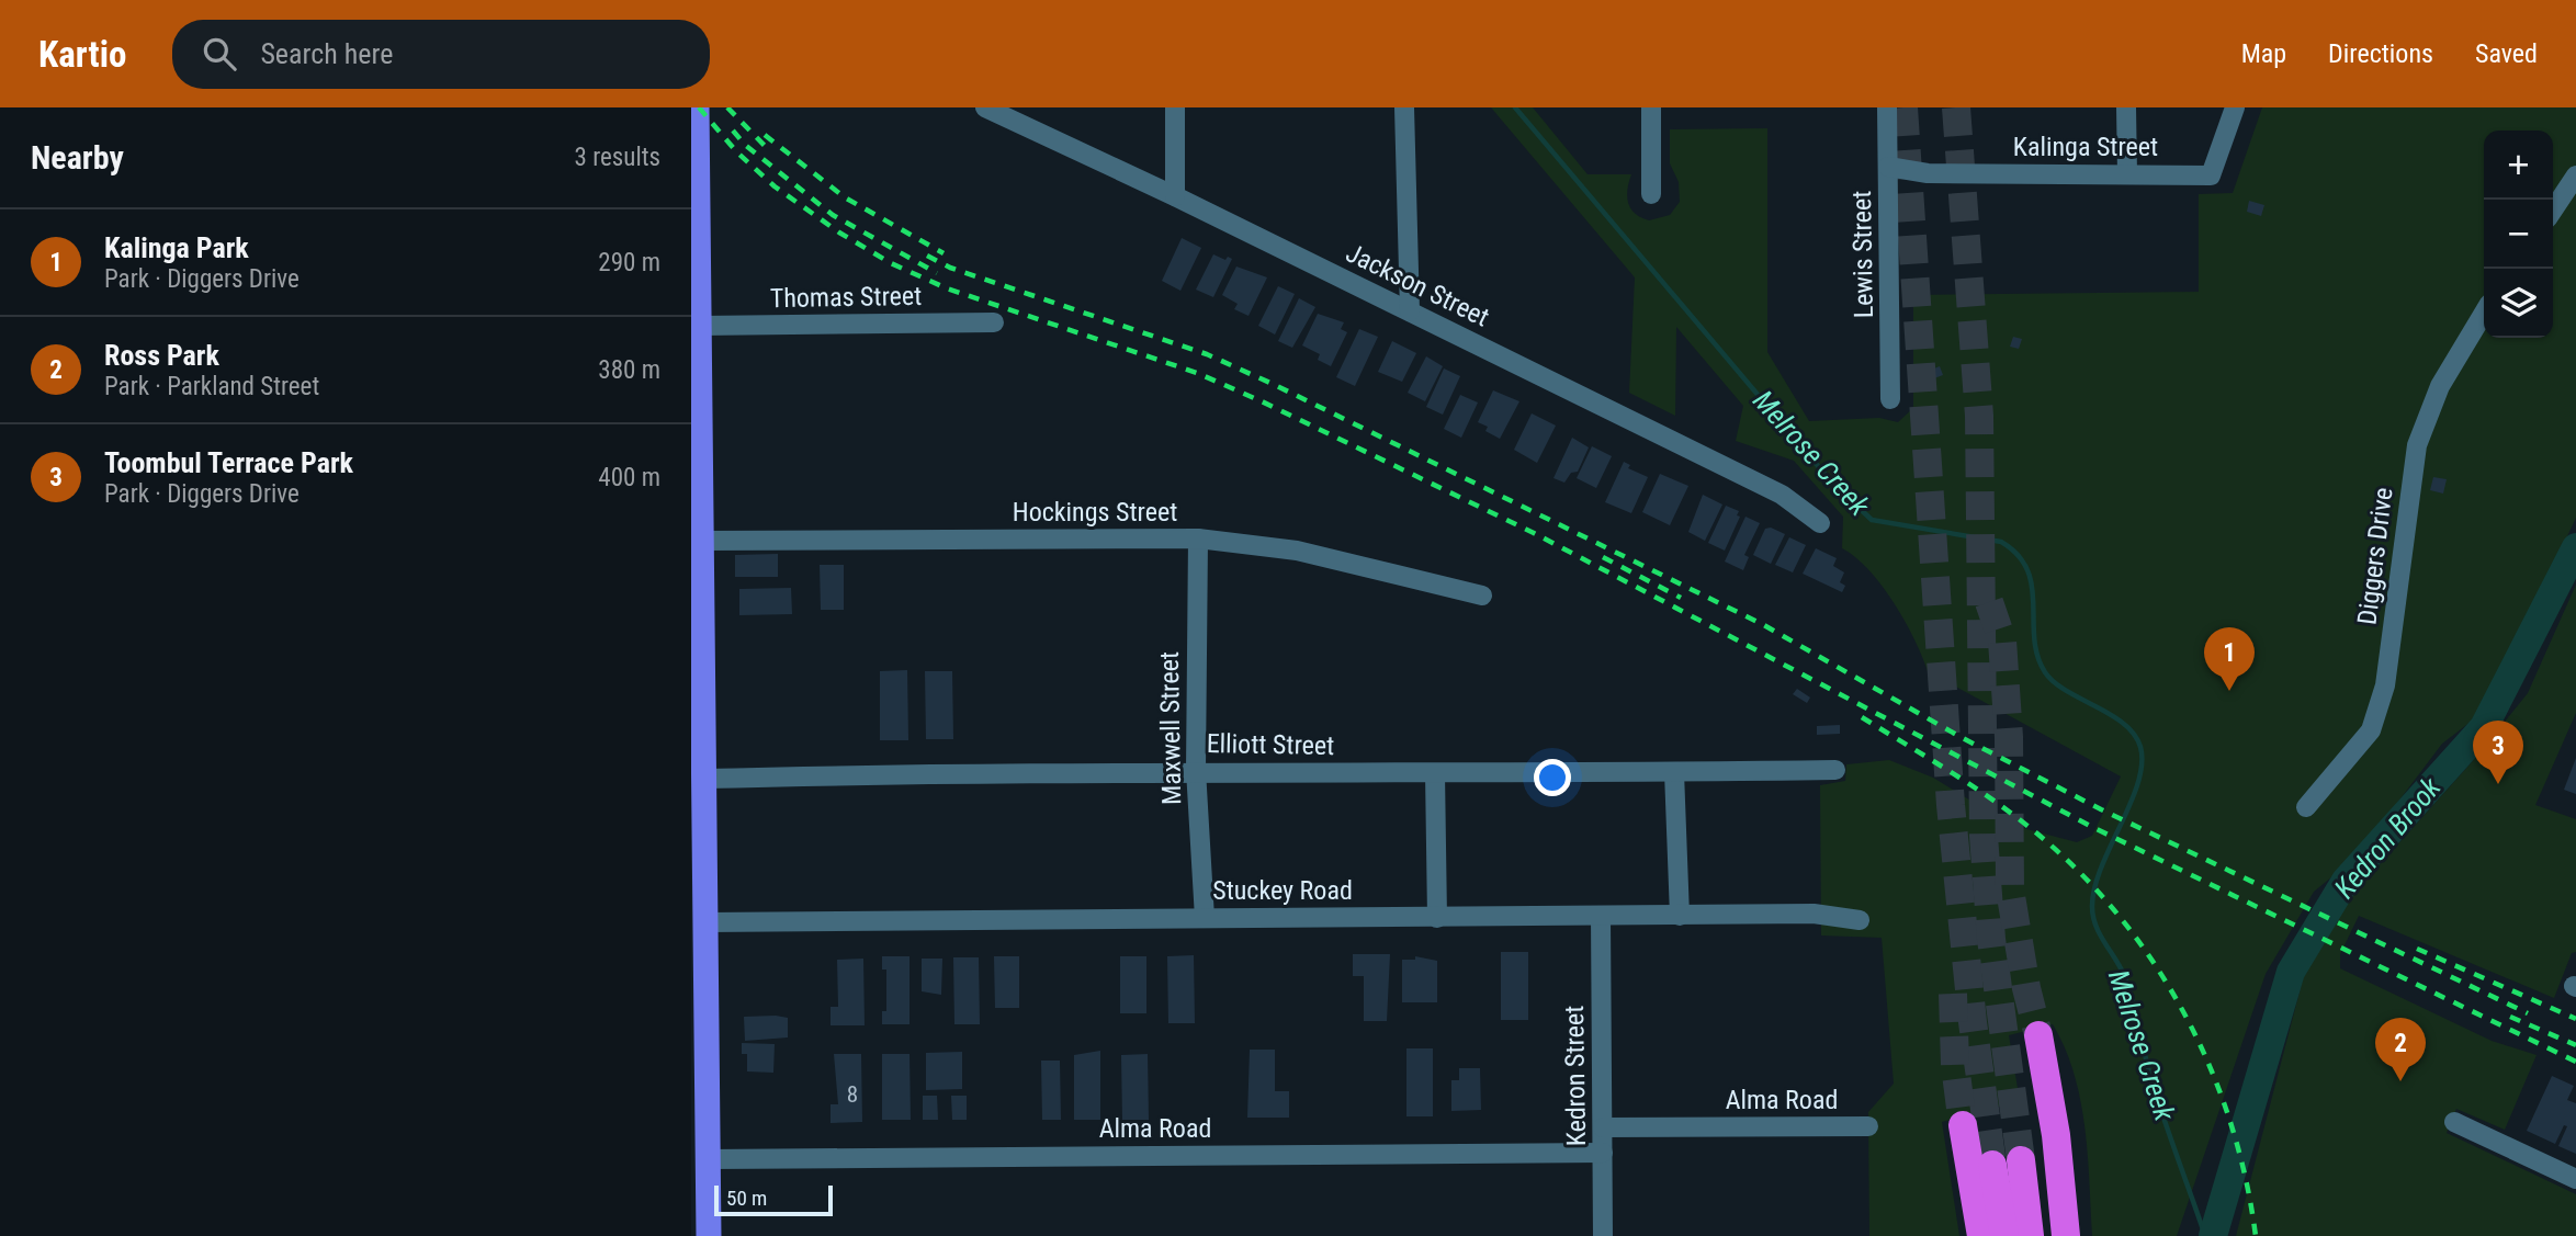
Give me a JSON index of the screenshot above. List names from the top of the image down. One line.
{"streets":{"street":["Kalinga Street","Lewis Street","Jackson Street","Thomas Street","Hockings Street","Diggers Drive","Maxwell Street","Elliott Street","Stuckey Road","Kedron Street","Alma Road"]},"crossings":[["Kalinga Street","Lewis Street"],["Hockings Street","Maxwell Street"],["Maxwell Street","Elliott Street"],["Maxwell Street","Stuckey Road"],["Stuckey Road","Kedron Street"],["Kedron Street","Alma Road"]],"water":["Melrose Creek","Kedron Brook"],"house_numbers":["8"],"scale_bar":"50 m","page":{"header":"Kartio","search":"Search here","nav":["Map","Directions","Saved"],"heading":["Nearby","3 results"],"map_buttons":["+","−"],"list":[{"mark":"1","name":"Kalinga Park","note":"Park · Diggers Drive","value":"290 m"},{"mark":"2","name":"Ross Park","note":"Park · Parkland Street","value":"380 m"},{"mark":"3","name":"Toombul Terrace Park","note":"Park · Diggers Drive","value":"400 m"}],"pins":["1","3","2"],"scale":"50 m"}}
